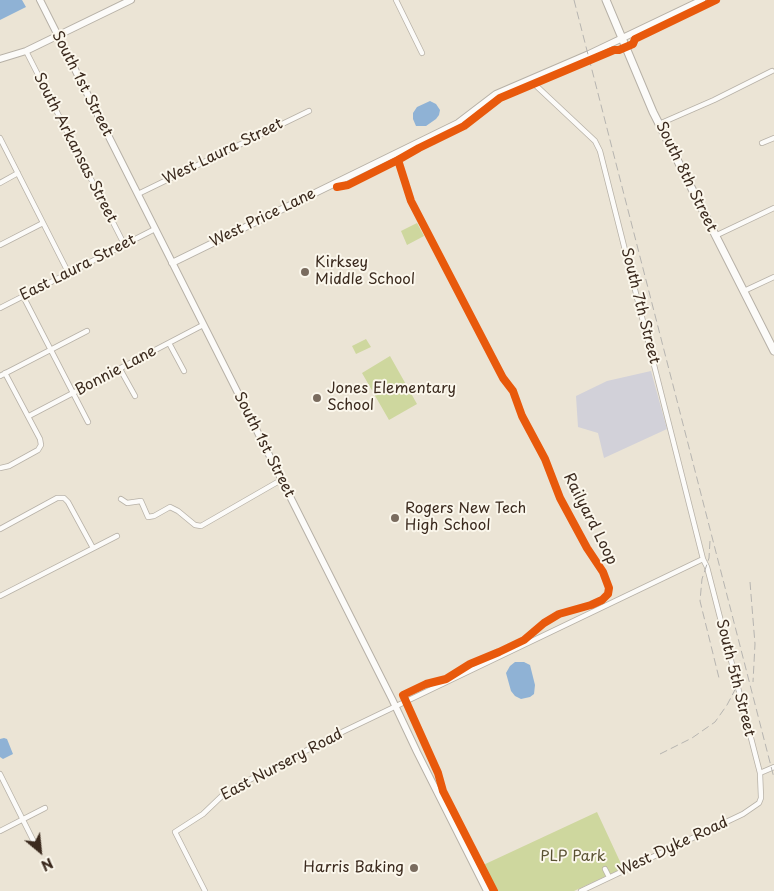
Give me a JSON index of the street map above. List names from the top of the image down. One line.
{"streets":{"main road":["South 1st Street","South 8th Street","West Price Lane"],"street":["South Arkansas Street","West Laura Street","East Laura Street","South 7th Street","Bonnie Lane","South 5th Street","East Nursery Road","West Dyke Road"],"cycle path":["Railyard Loop"]},"crossings":[["South 1st Street","West Laura Street"],["South 1st Street","West Price Lane"],["South 1st Street","East Laura Street"],["South 1st Street","Bonnie Lane"],["South 1st Street","East Nursery Road"],["South Arkansas Street","East Laura Street"],["South 8th Street","West Price Lane"],["West Price Lane","South 7th Street"],["South 7th Street","South 5th Street"],["South 7th Street","East Nursery Road"],["South 5th Street","East Nursery Road"],["South 5th Street","West Dyke Road"]],"parks":["PLP Park"],"places":["Kirksey Middle School","Jones Elementary School","Rogers New Tech High School","Harris Baking"],"north":"bottom right"}
